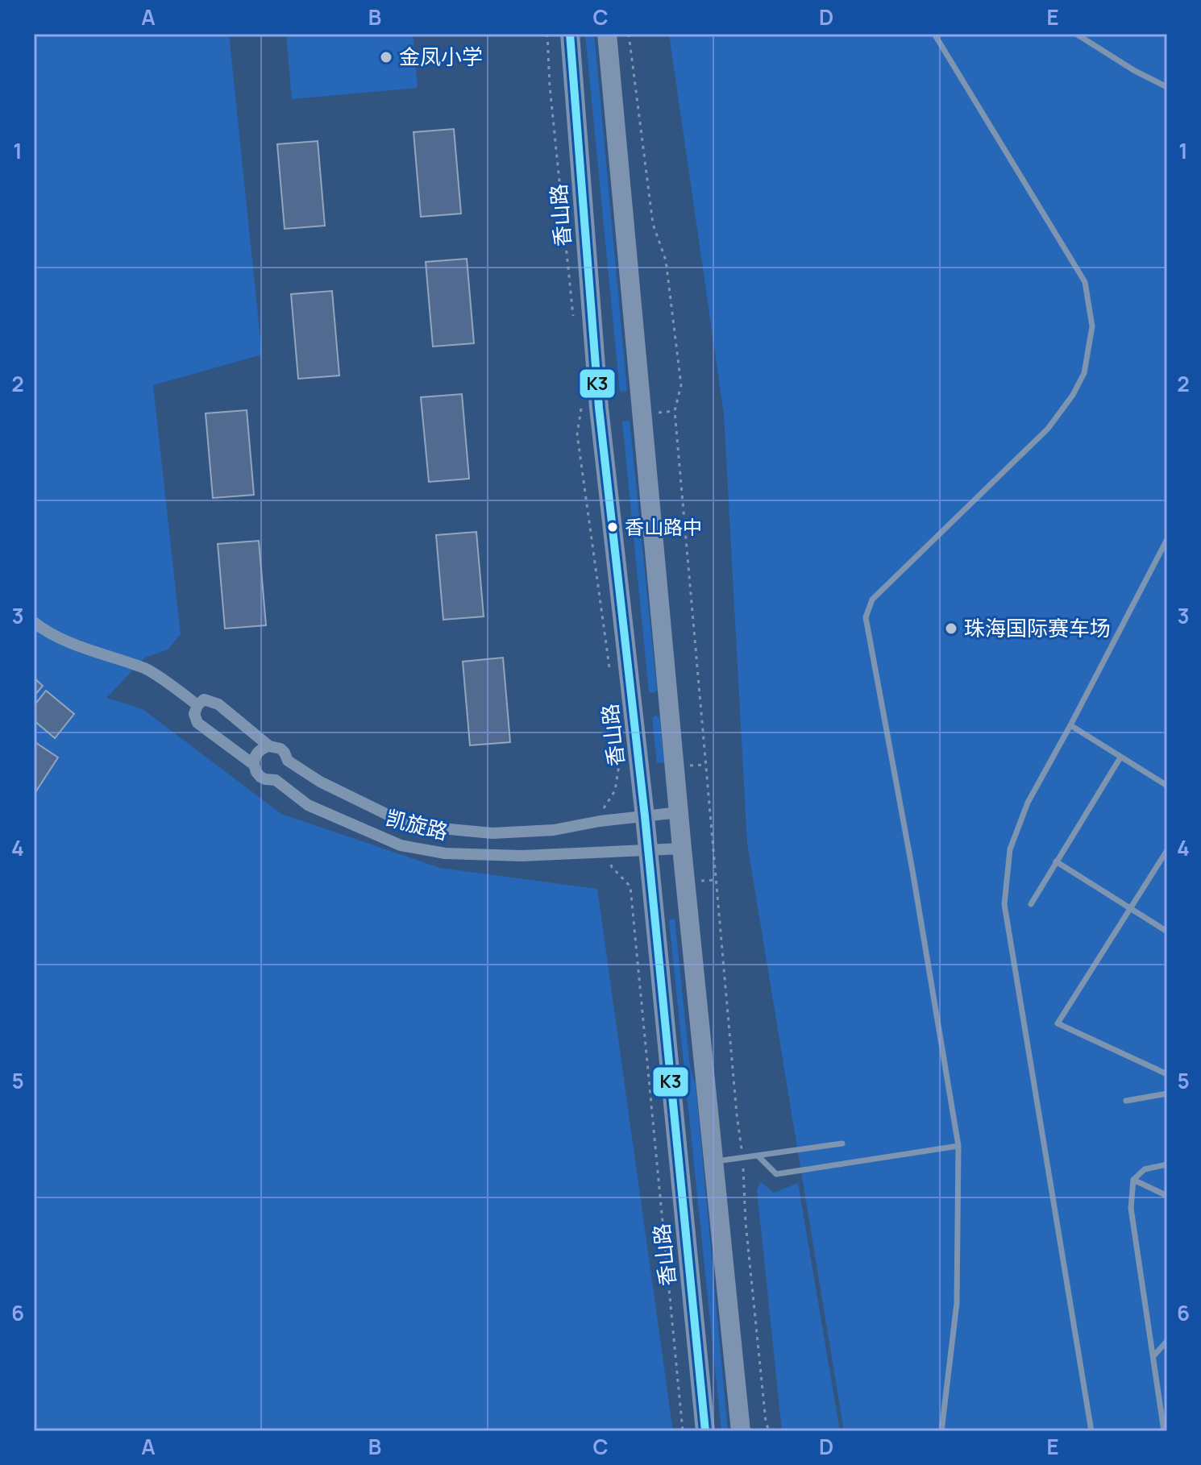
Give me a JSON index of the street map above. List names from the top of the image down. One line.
{"streets":{"main road":["香山路"],"street":["凯旋路"]},"crossings":[["香山路","凯旋路"]],"places":["金凤小学","香山路中","珠海国际赛车场"],"lines":["transit line K3"],"grid":{"columns":["A","B","C","D","E"],"rows":["1","2","3","4","5","6"]}}
